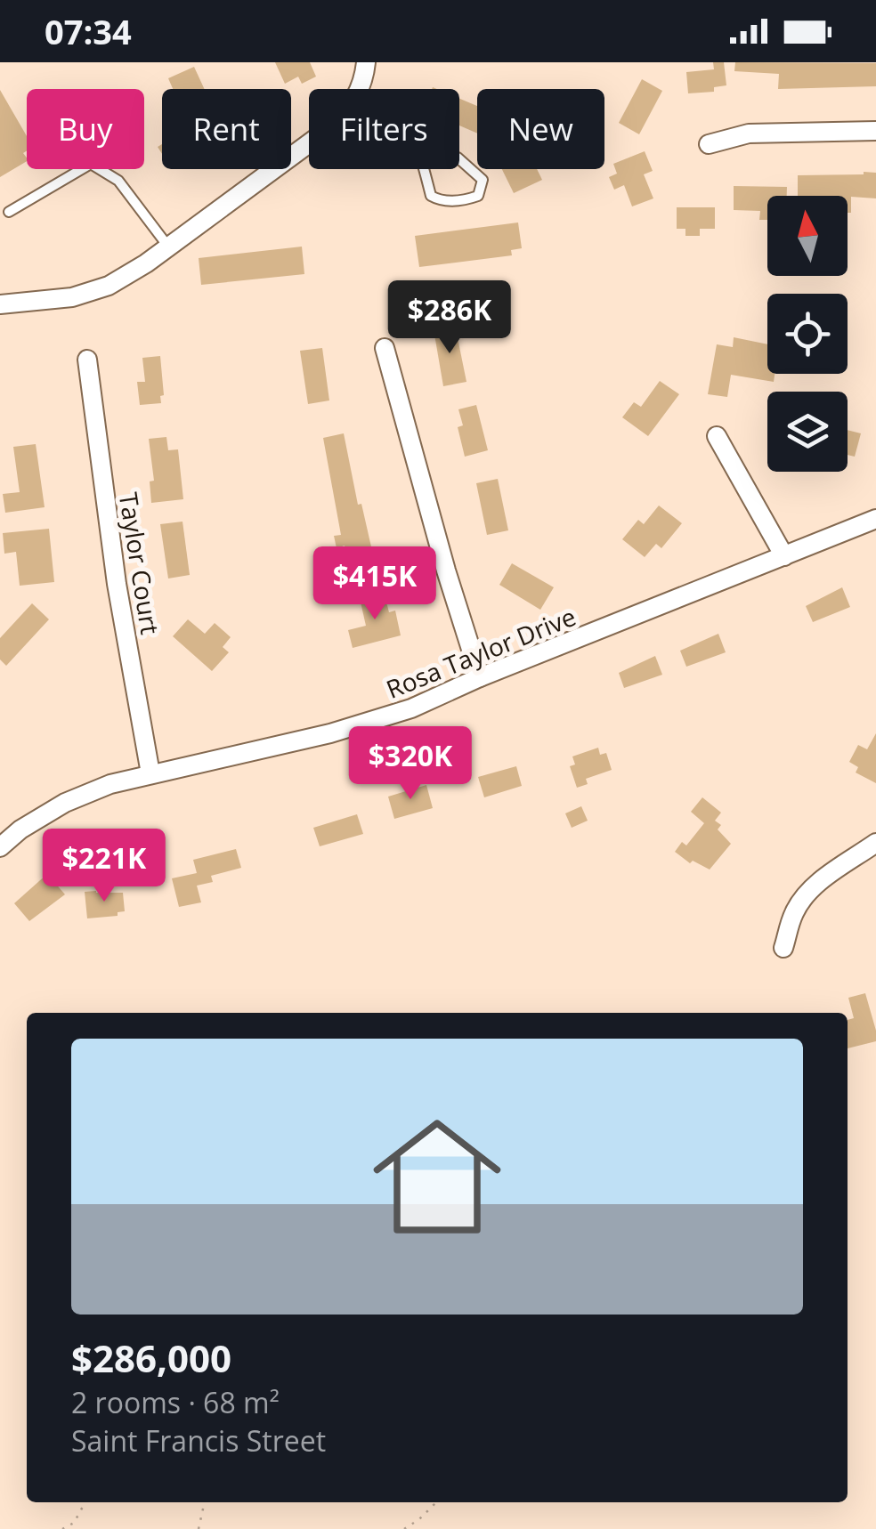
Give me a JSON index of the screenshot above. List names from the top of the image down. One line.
{"streets":{"street":["Taylor Court","Rosa Taylor Drive"]},"crossings":[["Taylor Court","Rosa Taylor Drive"]],"north":"top","page":{"status":"07:34","chip":["Buy","Rent","Filters","New"],"price":["$286K","$415K","$320K","$221K"],"list":[{"name":"$286,000","note":"2 rooms · 68 m² · Saint Francis Street"}]}}
